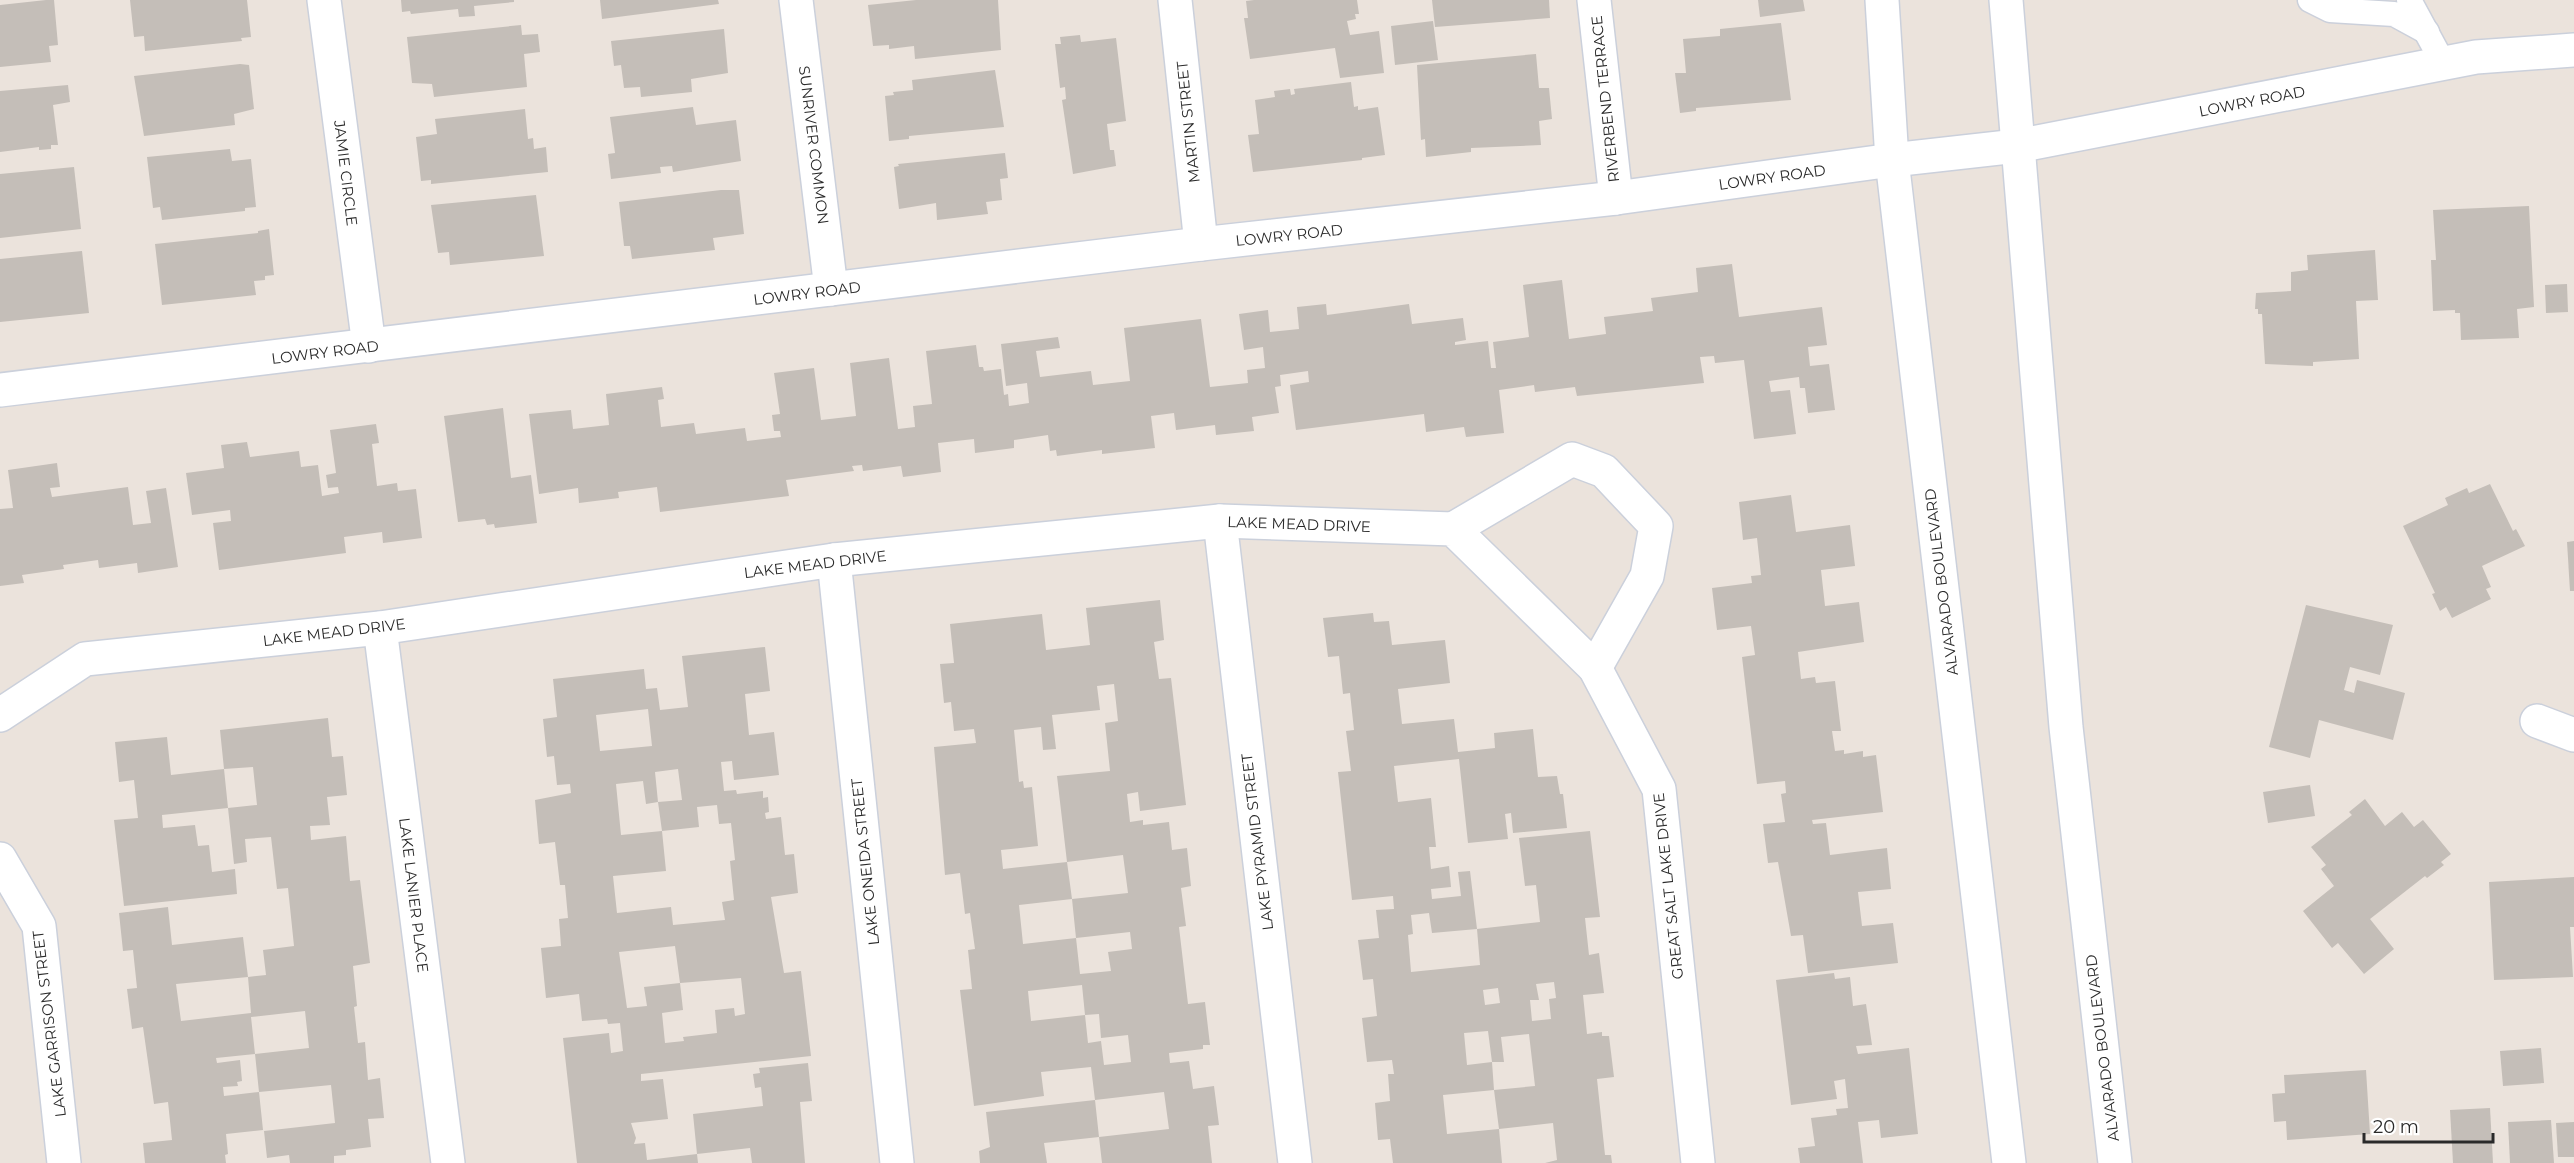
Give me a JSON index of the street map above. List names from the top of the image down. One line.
{"streets":{"street":["RIVERBEND TERRACE","LOWRY ROAD","MARTIN STREET","SUNRIVER COMMON","JAMIE CIRCLE","LAKE MEAD DRIVE","ALVARADO BOULEVARD","LAKE PYRAMID STREET","LAKE ONEIDA STREET","GREAT SALT LAKE DRIVE","LAKE LANIER PLACE","LAKE GARRISON STREET"]},"crossings":[["RIVERBEND TERRACE","LOWRY ROAD"],["LOWRY ROAD","MARTIN STREET"],["LOWRY ROAD","SUNRIVER COMMON"],["LOWRY ROAD","JAMIE CIRCLE"],["LOWRY ROAD","ALVARADO BOULEVARD"],["LAKE MEAD DRIVE","LAKE PYRAMID STREET"],["LAKE MEAD DRIVE","LAKE ONEIDA STREET"],["LAKE MEAD DRIVE","LAKE LANIER PLACE"]],"scale_bar":"20 m"}
